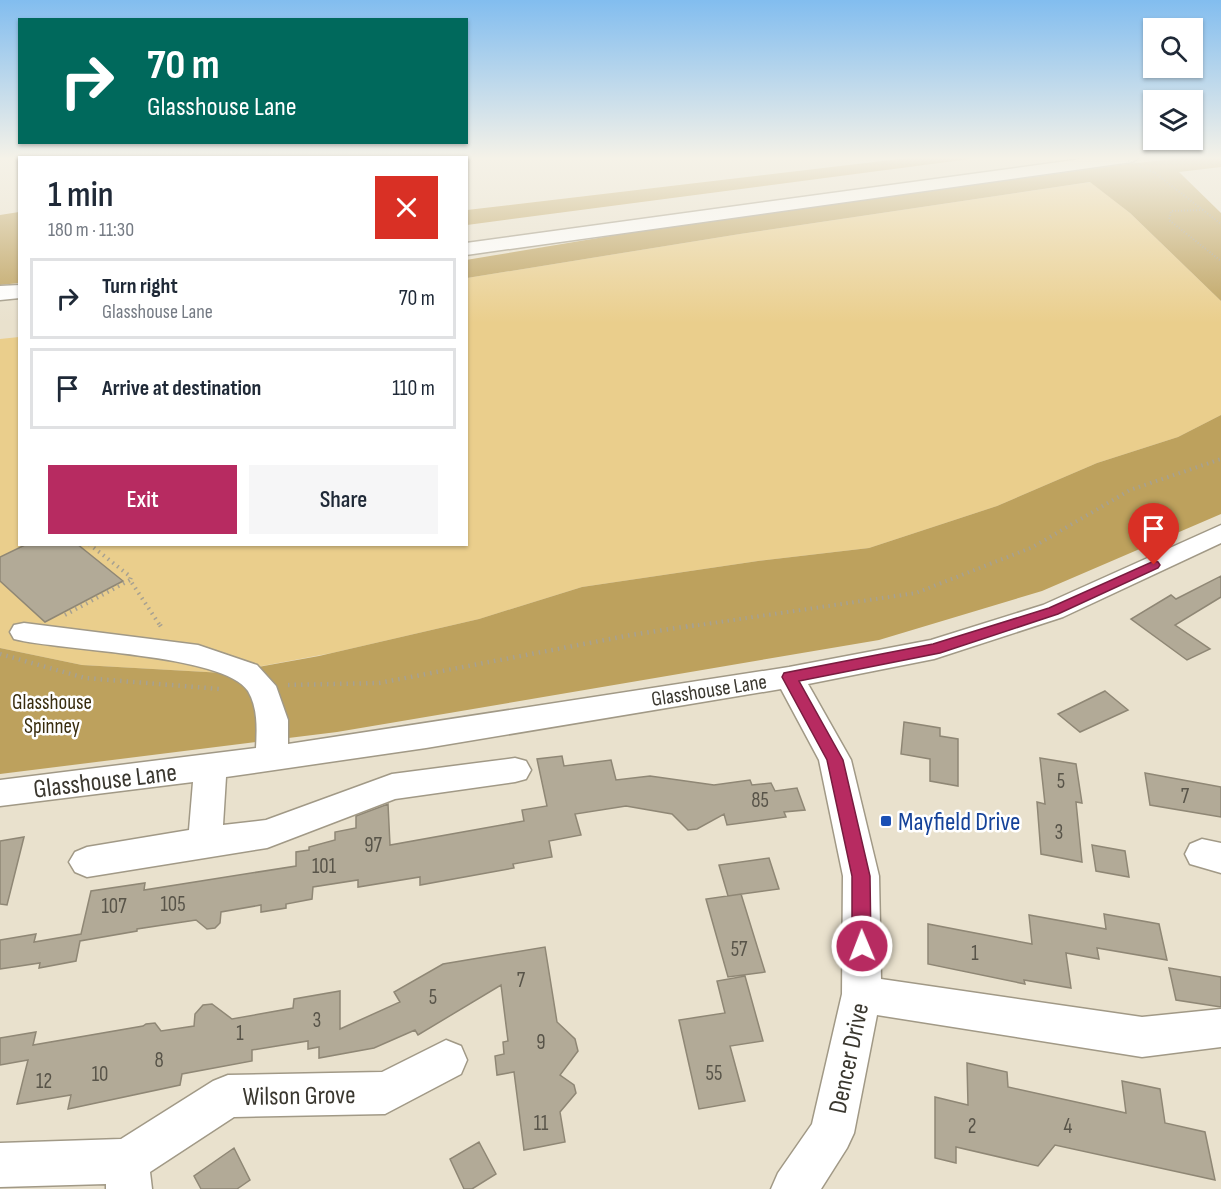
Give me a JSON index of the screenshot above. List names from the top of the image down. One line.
{"streets":{"street":["Glasshouse Lane","Dencer Drive","Wilson Grove"]},"crossings":[["Glasshouse Lane","Dencer Drive"]],"parks":["Glasshouse Spinney"],"places":{"transit":["Mayfield Drive"]},"house_numbers":["5","7","85","3","97","101","105","107","57","1","7","5","3","1","9","8","55","10","12","11","2","4"],"page":{"turn":["70 m","Glasshouse Lane"],"heading":["1 min","180 m · 11:30"],"list":[{"name":"Turn right","note":"Glasshouse Lane","value":"70 m"},{"name":"Arrive at destination","value":"110 m"}],"buttons":["Exit","Share"]}}
